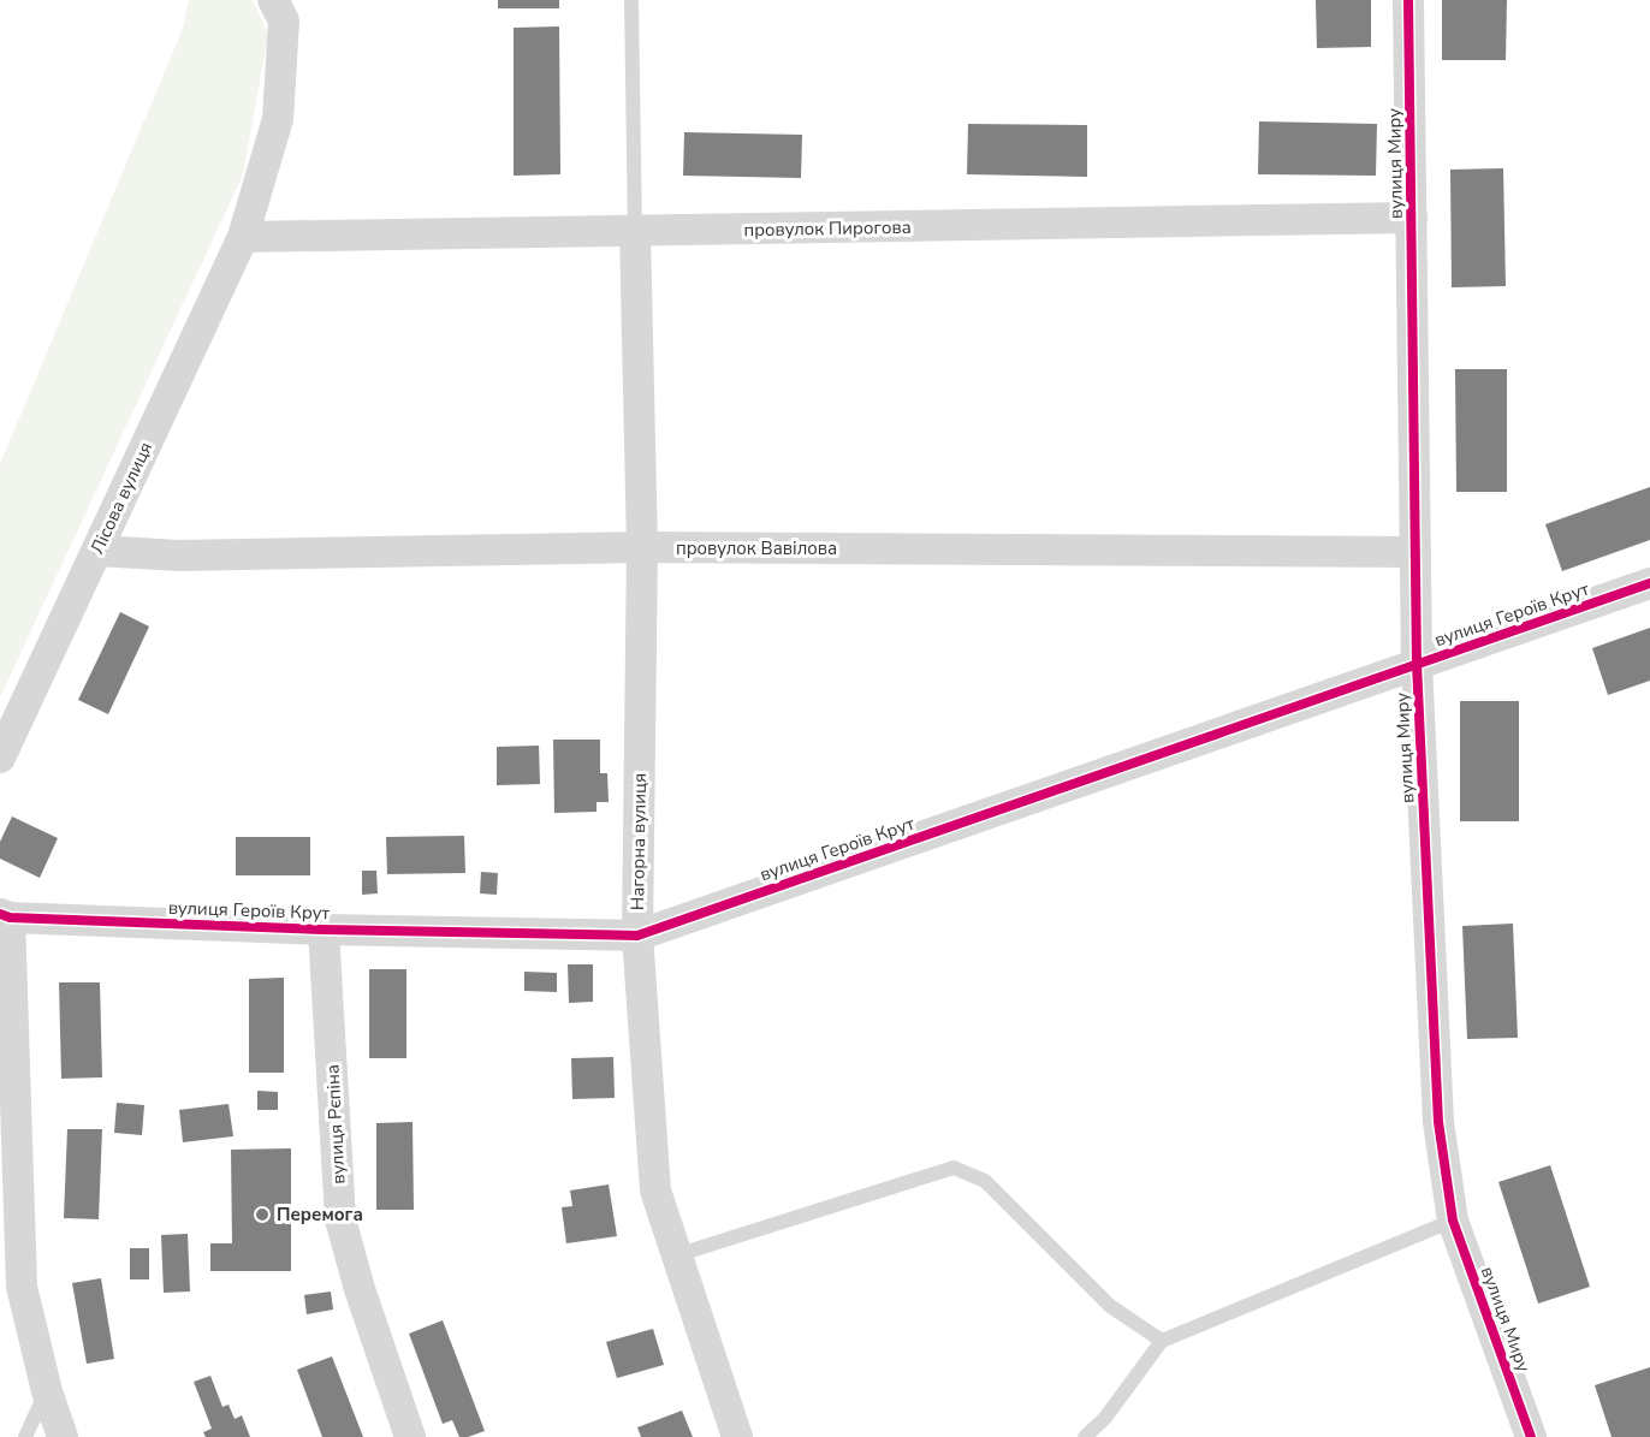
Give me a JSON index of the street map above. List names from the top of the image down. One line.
{"streets":{"street":["вулиця Миру","провулок Пирогова","Лісова вулиця","провулок Вавілова","вулиця Героїв Крут","Нагорна вулиця","вулиця Рєпіна"]},"crossings":[["вулиця Миру","провулок Пирогова"],["вулиця Миру","провулок Вавілова"],["вулиця Миру","вулиця Героїв Крут"],["провулок Пирогова","Лісова вулиця"],["провулок Пирогова","Нагорна вулиця"],["Лісова вулиця","провулок Вавілова"],["провулок Вавілова","Нагорна вулиця"],["вулиця Героїв Крут","Нагорна вулиця"],["вулиця Героїв Крут","вулиця Рєпіна"]],"places":["Перемога"]}
